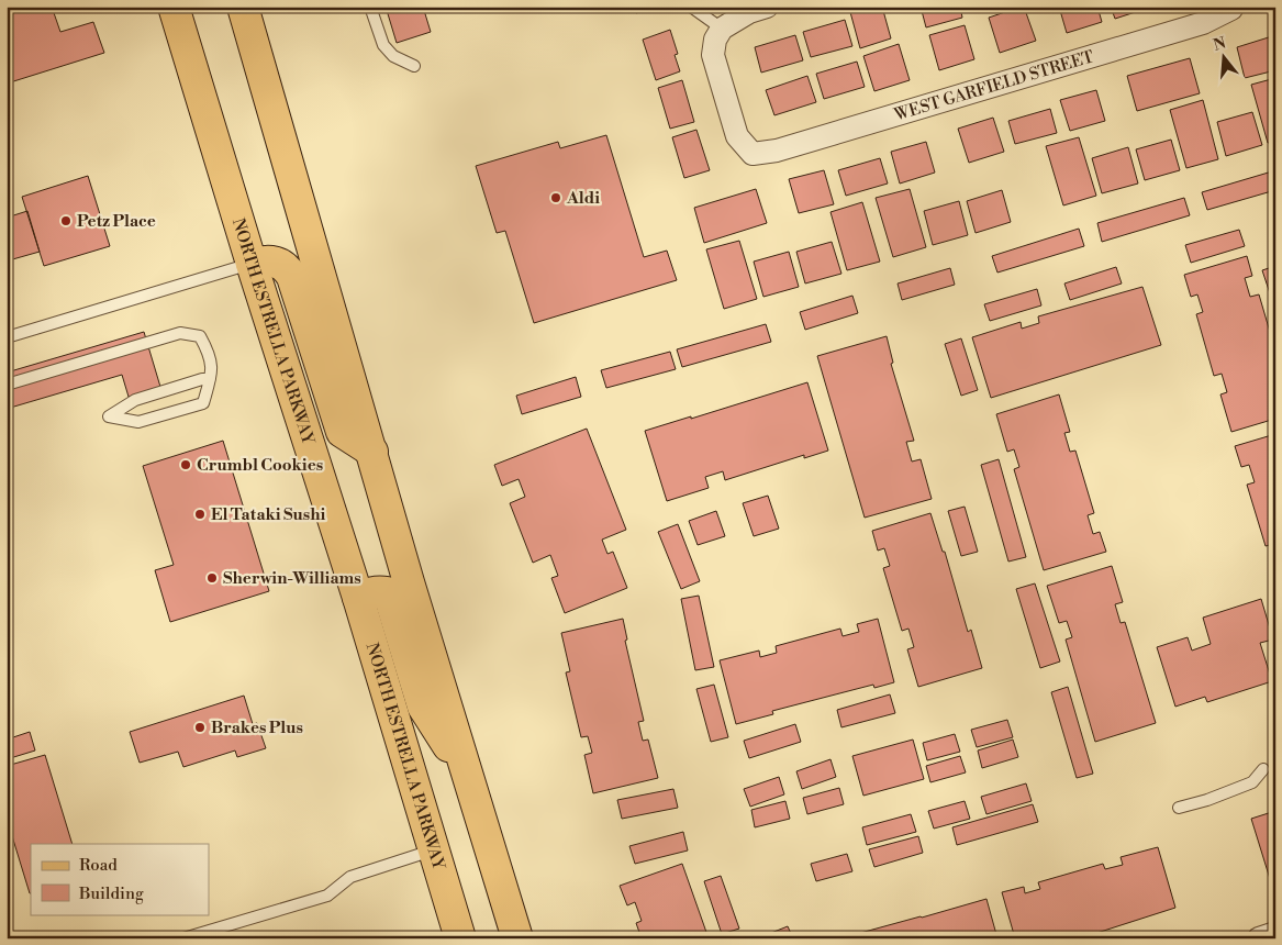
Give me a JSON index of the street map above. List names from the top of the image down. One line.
{"streets":{"main road":["NORTH ESTRELLA PARKWAY"],"street":["WEST GARFIELD STREET"]},"places":["Aldi","Petz Place","Crumbl Cookies","El Tataki Sushi","Sherwin-Williams","Brakes Plus"],"legend":["Road","Building"],"north":"top"}
